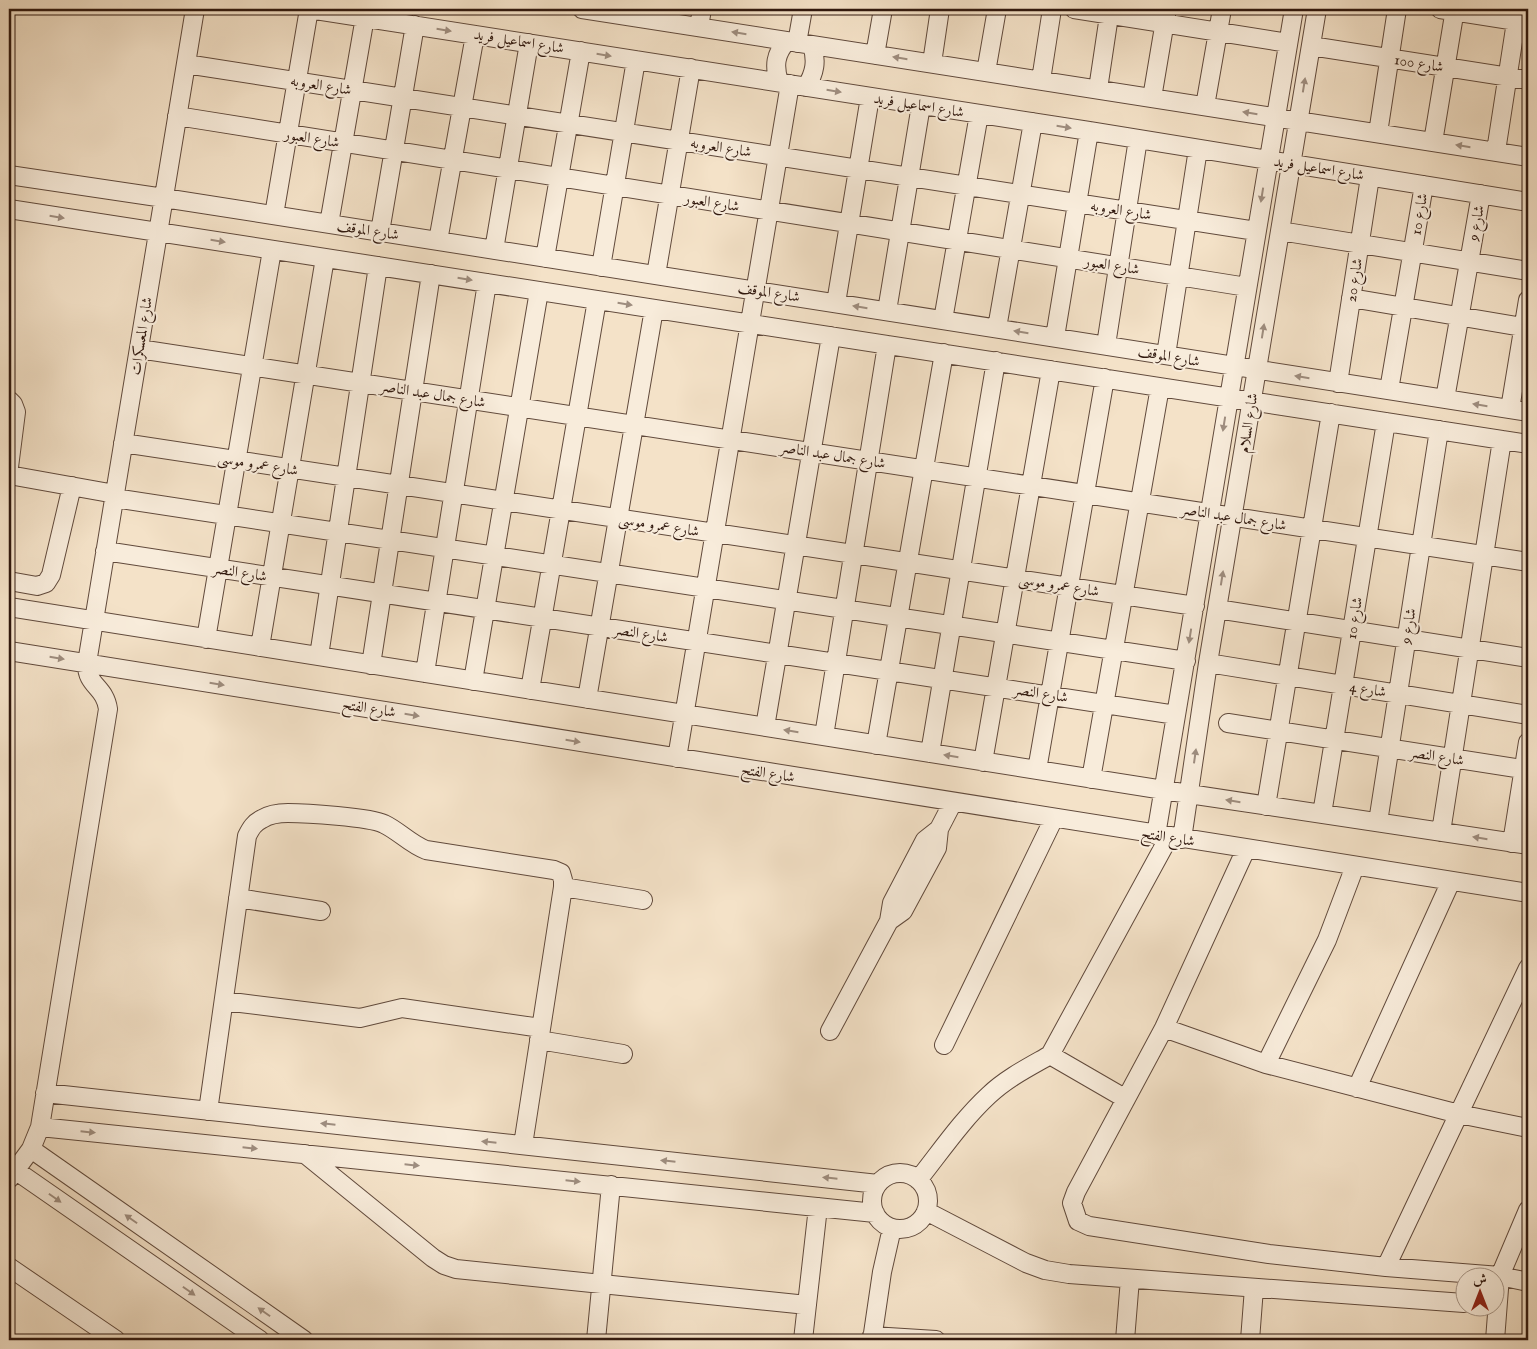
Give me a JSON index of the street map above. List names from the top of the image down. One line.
{"streets":{"street":["شارع اسماعيل فريد","شارع 100","شارع العروبه","شارع العبور","شارع 10","شارع 9","شارع الموقف","شارع 20","شارع المعسكرات","شارع جمال عبد الناصر","شارع السلام","شارع عمرو موسى","شارع النصر","شارع 4","شارع الفتح"]},"crossings":[["شارع اسماعيل فريد","شارع 10"],["شارع اسماعيل فريد","شارع 9"],["شارع اسماعيل فريد","شارع 20"],["شارع اسماعيل فريد","شارع السلام"],["شارع 100","شارع السلام"],["شارع العروبه","شارع المعسكرات"],["شارع العروبه","شارع السلام"],["شارع العبور","شارع المعسكرات"],["شارع العبور","شارع السلام"],["شارع 10","شارع الموقف"],["شارع 10","شارع جمال عبد الناصر"],["شارع 10","شارع النصر"],["شارع 10","شارع 4"],["شارع 9","شارع الموقف"],["شارع 9","شارع جمال عبد الناصر"],["شارع 9","شارع النصر"],["شارع 9","شارع 4"],["شارع الموقف","شارع 20"],["شارع الموقف","شارع المعسكرات"],["شارع الموقف","شارع السلام"],["شارع المعسكرات","شارع جمال عبد الناصر"],["شارع المعسكرات","شارع عمرو موسى"],["شارع المعسكرات","شارع النصر"],["شارع المعسكرات","شارع الفتح"],["شارع جمال عبد الناصر","شارع السلام"],["شارع السلام","شارع عمرو موسى"],["شارع السلام","شارع النصر"],["شارع السلام","شارع 4"],["شارع السلام","شارع الفتح"]],"north":"top"}
